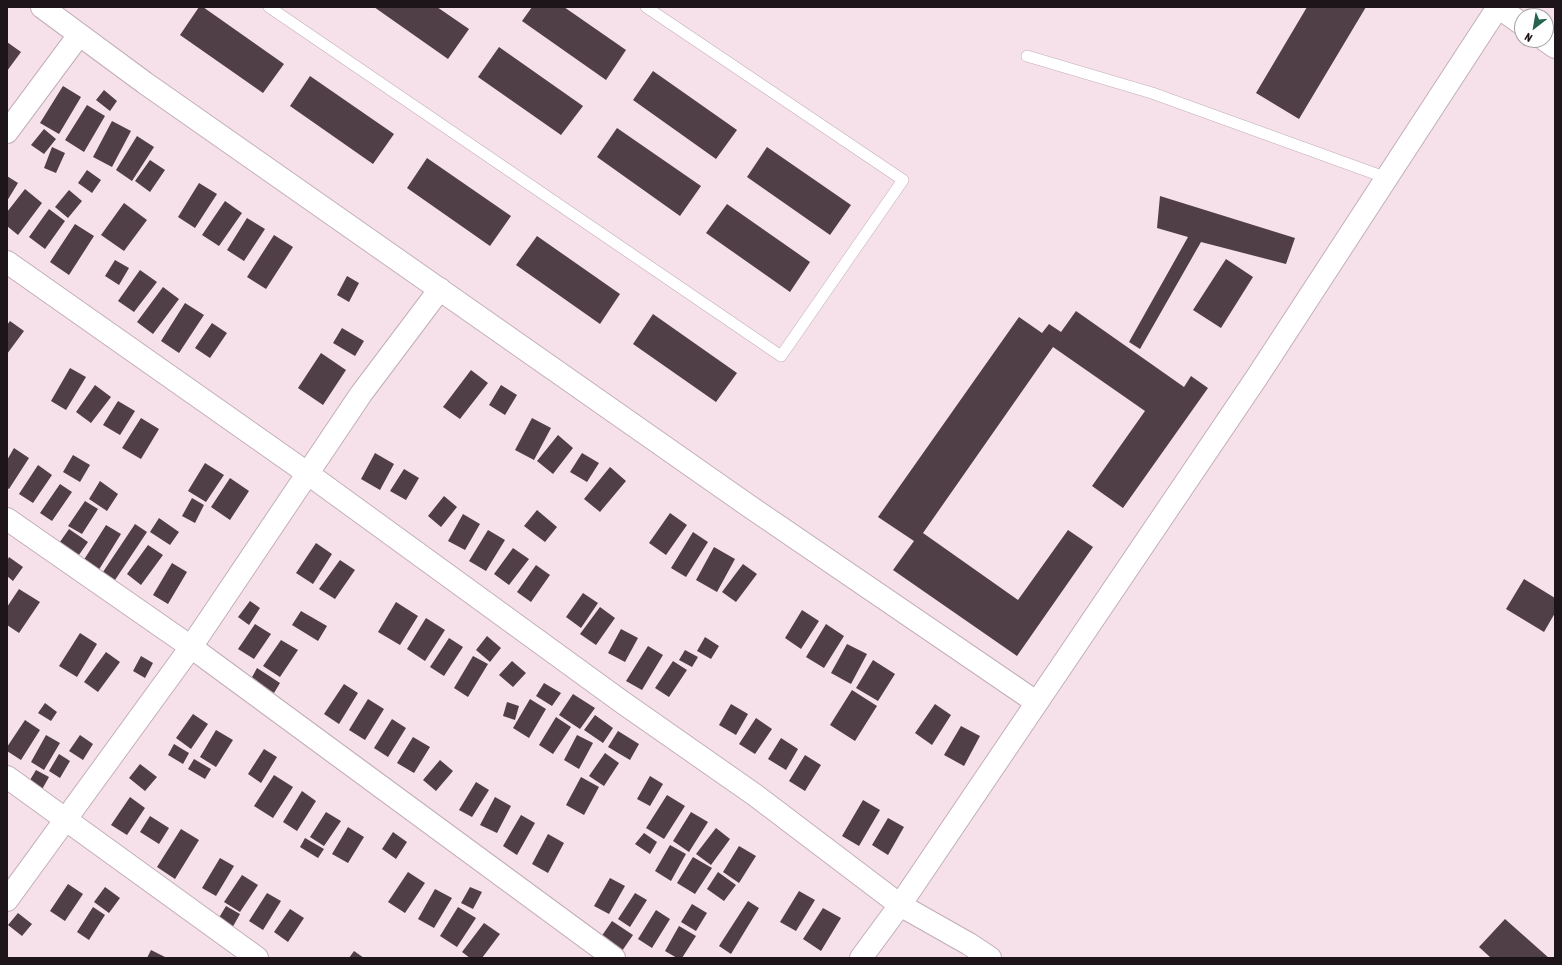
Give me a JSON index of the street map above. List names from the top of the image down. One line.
{"north":"bottom left"}
